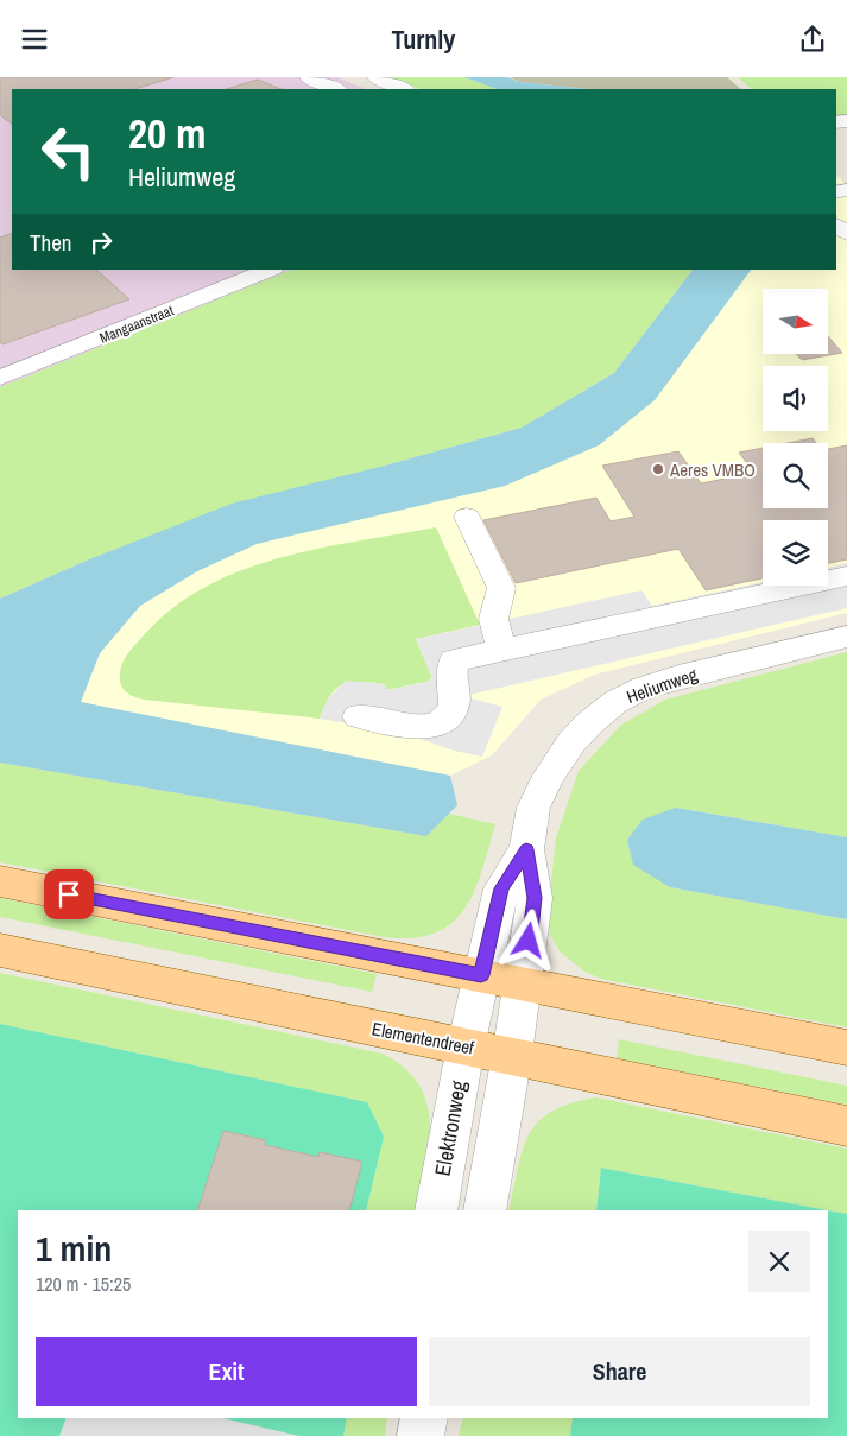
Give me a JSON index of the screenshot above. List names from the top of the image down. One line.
{"streets":{"main road":["Elementendreef"],"street":["Mangaanstraat","Heliumweg","Elektronweg"]},"crossings":[["Heliumweg","Elementendreef"],["Heliumweg","Elektronweg"],["Elementendreef","Elektronweg"]],"places":["Aeres VMBO"],"north":"right","page":{"header":"Turnly","turn":["20 m","Heliumweg"],"then":"Then","heading":["1 min","120 m · 15:25"],"buttons":["Exit","Share"]}}
